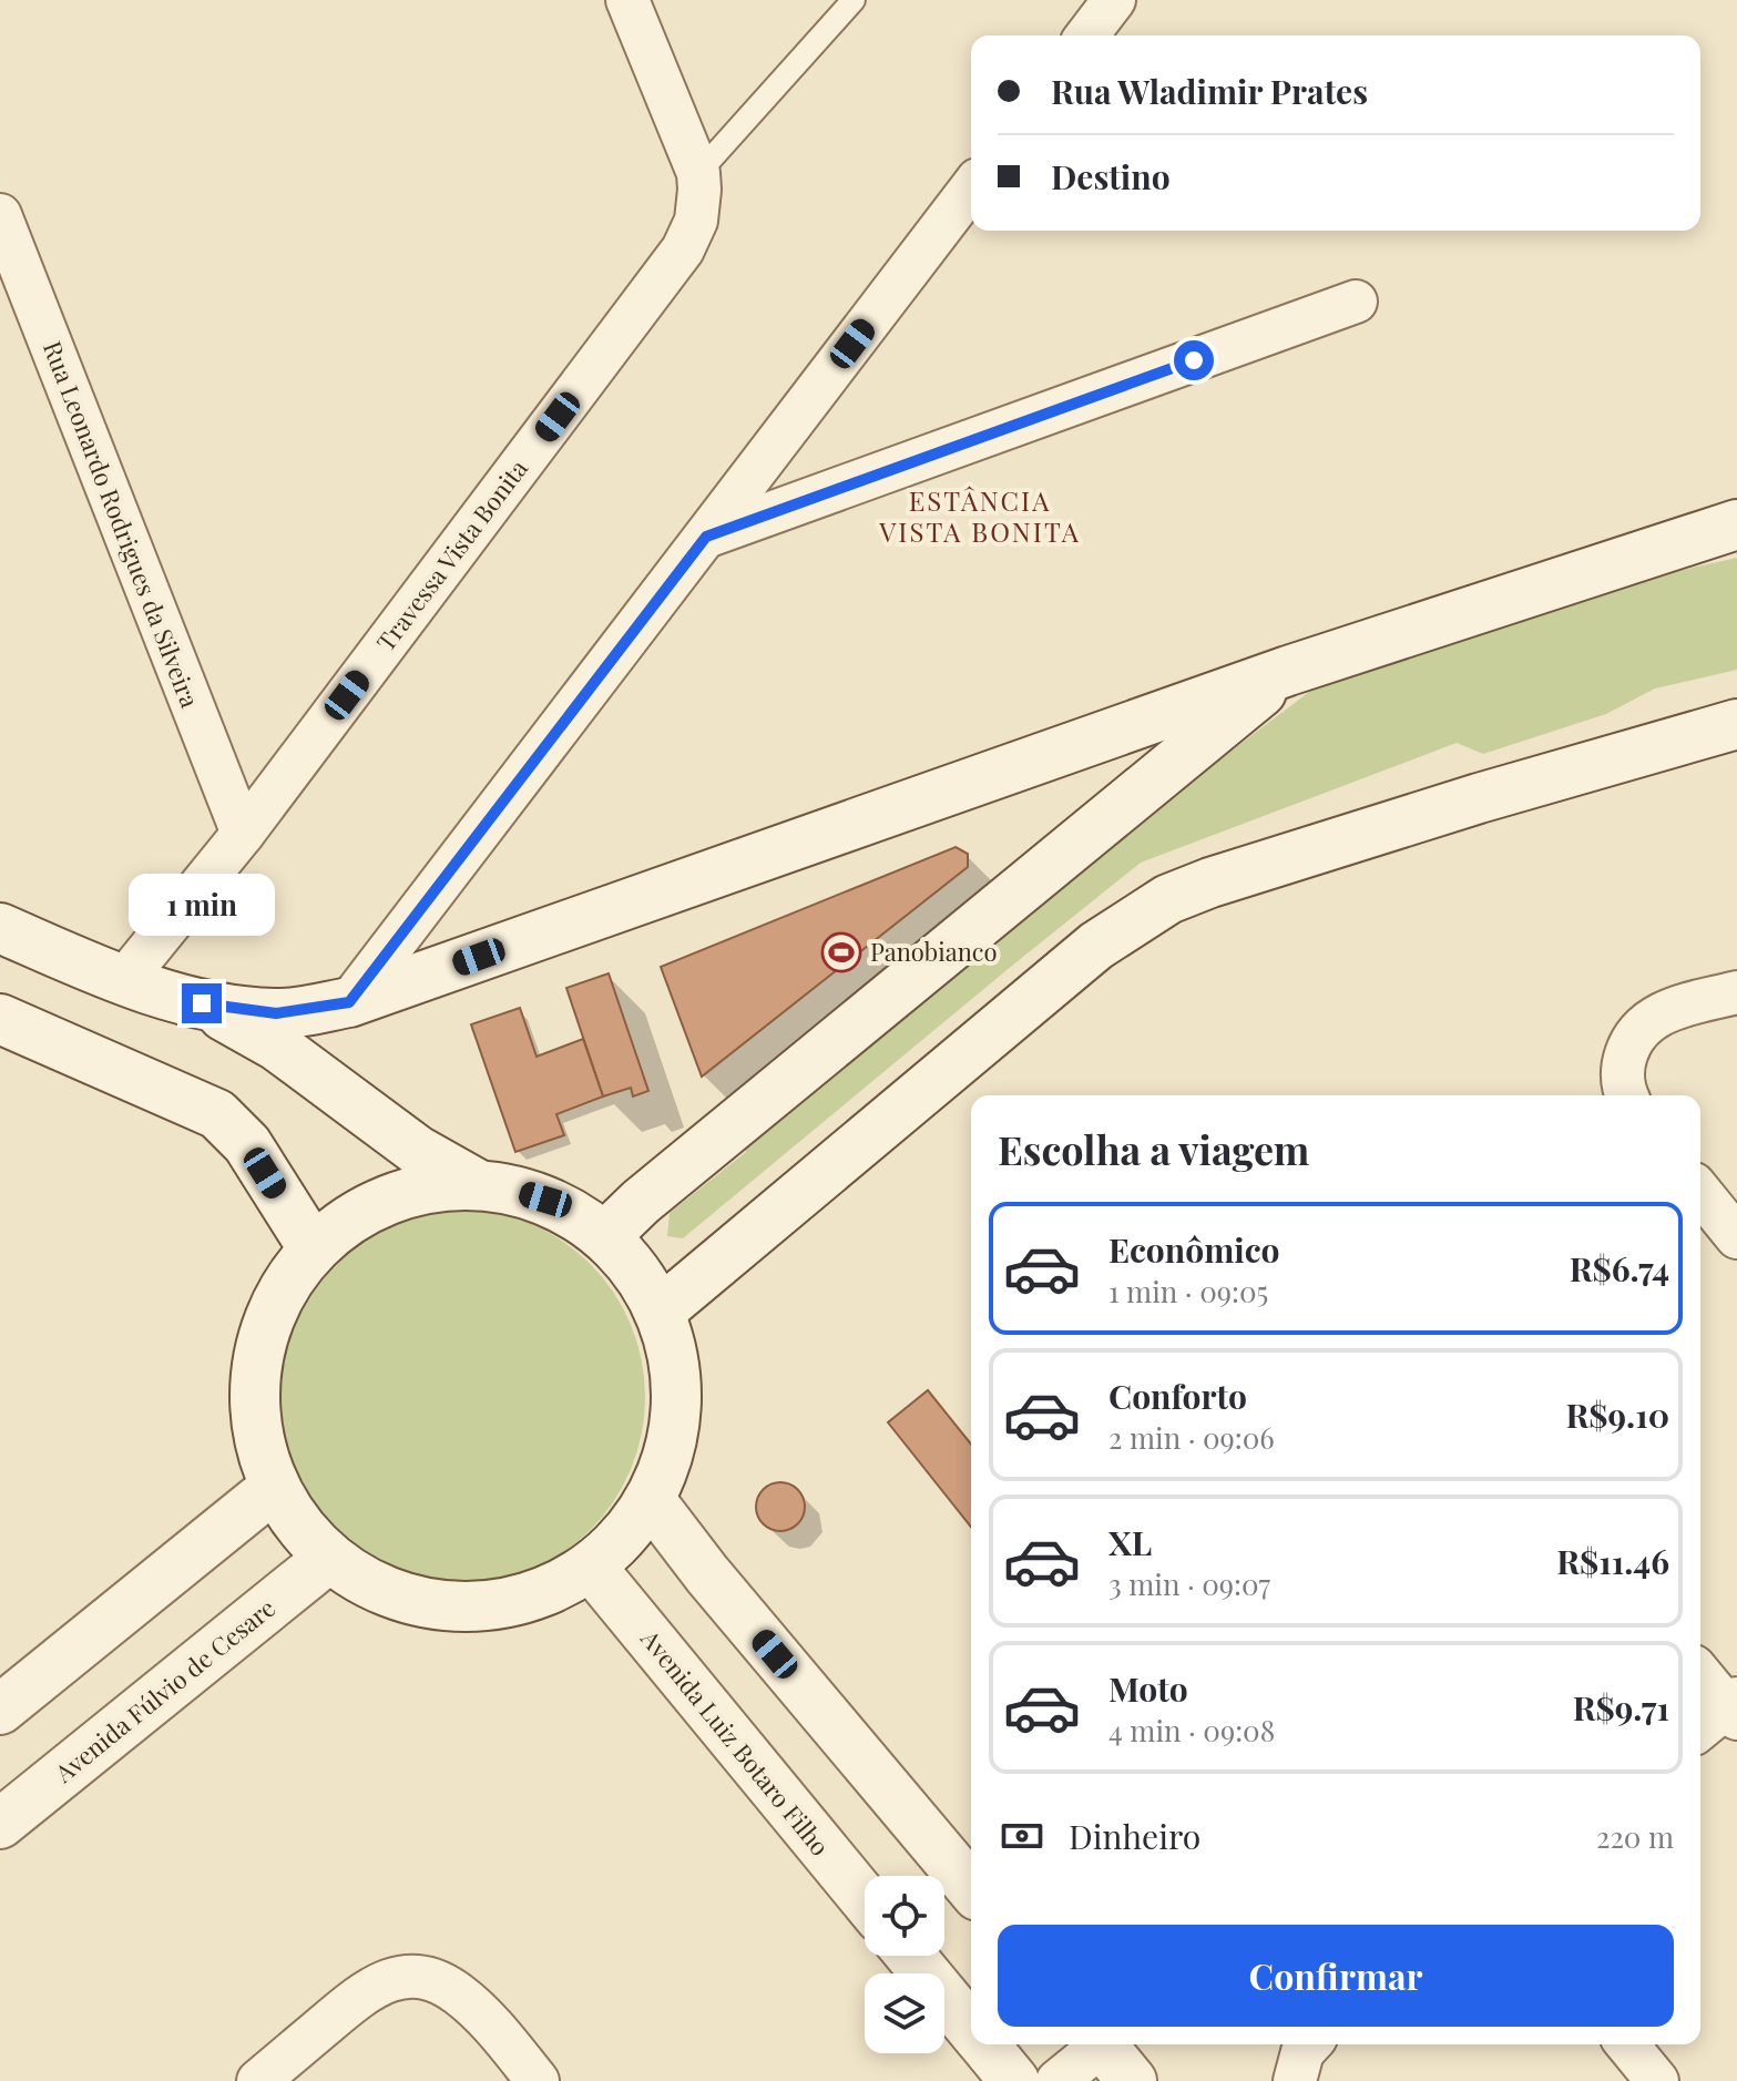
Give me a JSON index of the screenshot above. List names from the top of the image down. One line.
{"streets":{"main road":["Avenida Fúlvio de Cesare","Avenida Luiz Botaro Filho"],"street":["Rua Leonardo Rodrigues da Silveira","Travessa Vista Bonita"]},"crossings":[["Rua Leonardo Rodrigues da Silveira","Travessa Vista Bonita"]],"districts":["ESTÂNCIA VISTA BONITA"],"places":{"sports":["Panobianco"]},"page":{"banner":["Rua Wladimir Prates","Destino"],"bubble":"1 min","heading":"Escolha a viagem","list":[{"name":"Econômico","note":"1 min · 09:05","value":"R$6.74"},{"name":"Conforto","note":"2 min · 09:06","value":"R$9.10"},{"name":"XL","note":"3 min · 09:07","value":"R$11.46"},{"name":"Moto","note":"4 min · 09:08","value":"R$9.71"}],"pay":["Dinheiro","220 m"],"buttons":"Confirmar"}}
